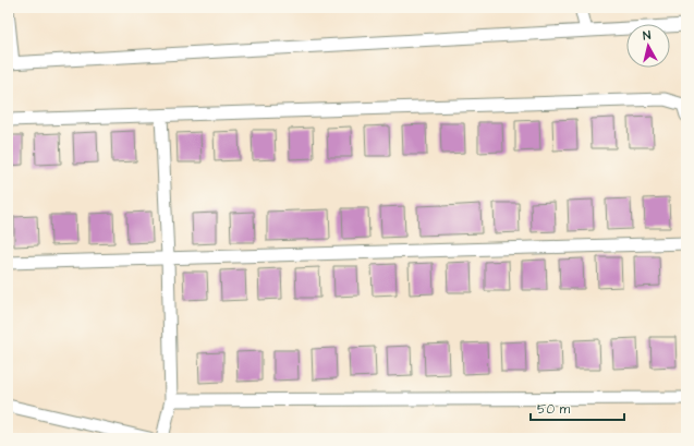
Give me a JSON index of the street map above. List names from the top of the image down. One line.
{"scale_bar":"50 m","north":"top"}
